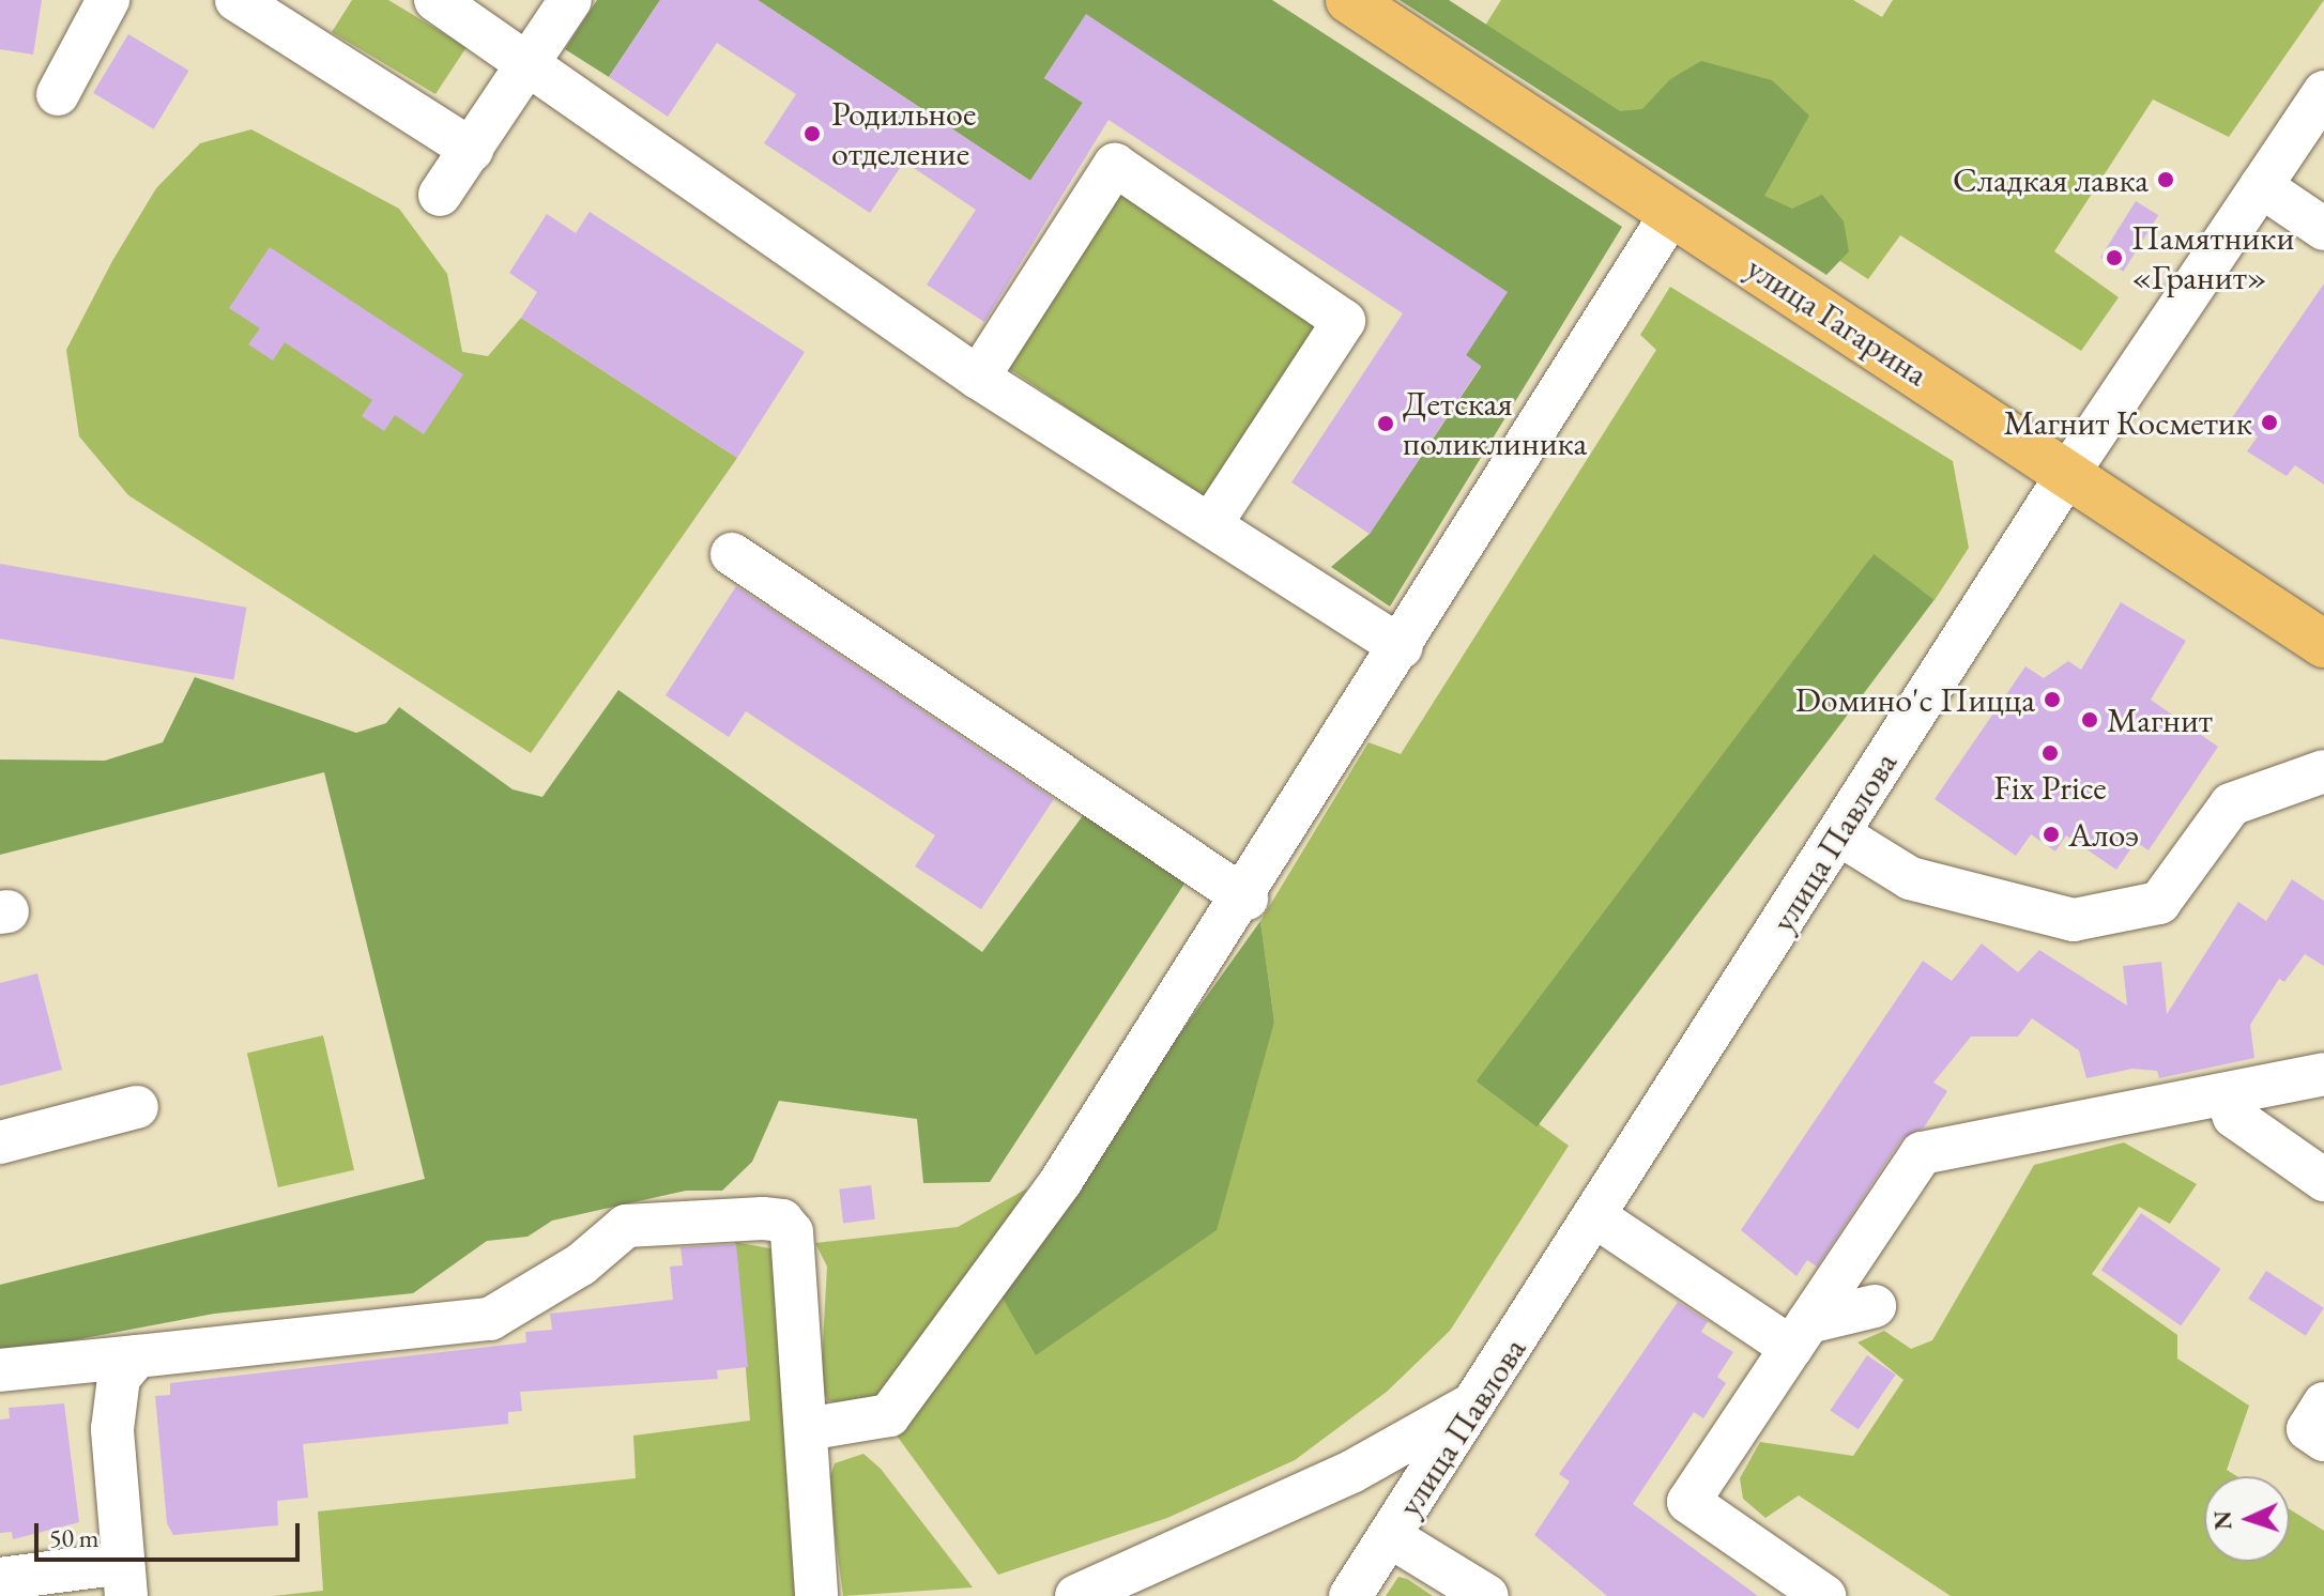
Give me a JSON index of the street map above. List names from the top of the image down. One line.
{"streets":{"main road":["улица Гагарина"],"street":["улица Павлова"]},"crossings":[["улица Гагарина","улица Павлова"]],"places":["Родильное отделение","Сладкая лавка","Памятники «Гранит»","Магнит Косметик","Детская поликлиника","Doмино'с Пицца","Магнит","Fix Price","Алоэ"],"scale_bar":"50 m","north":"left"}
